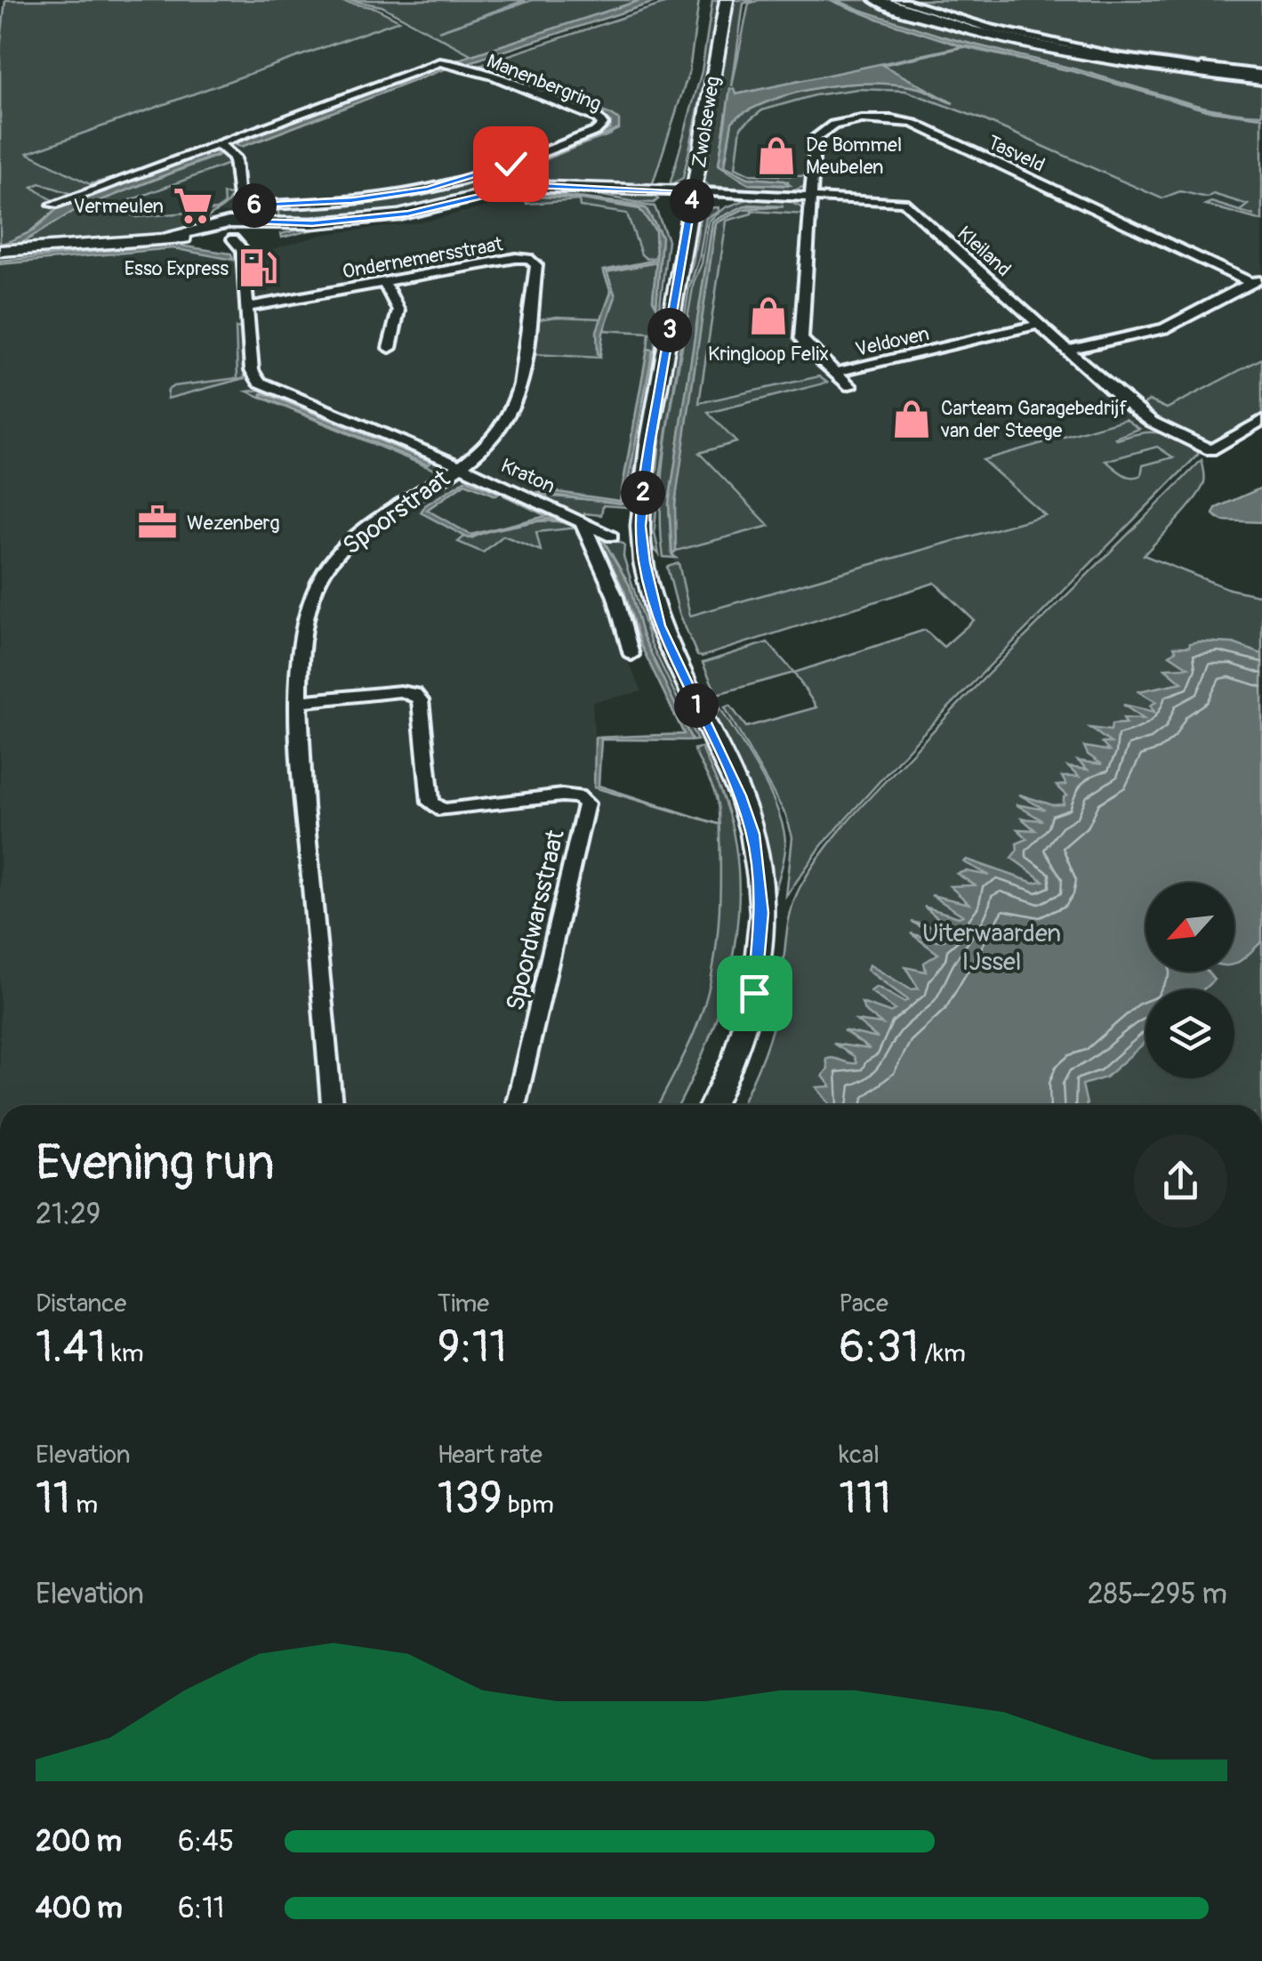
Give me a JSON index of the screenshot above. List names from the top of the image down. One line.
{"streets":{"main road":["Zwolseweg"],"street":["Manenbergring","Tasveld","Kleiland","Ondernemersstraat","Veldoven","Kraton","Spoorstraat","Spoordwarsstraat"]},"crossings":[["Zwolseweg","Kleiland"],["Tasveld","Kleiland"],["Tasveld","Veldoven"],["Kleiland","Veldoven"],["Ondernemersstraat","Kraton"],["Ondernemersstraat","Spoorstraat"],["Kraton","Spoorstraat"],["Spoorstraat","Spoordwarsstraat"]],"parks":["Uiterwaarden IJssel"],"places":{"shop":["De Bommel Meubelen","Kringloop Felix","Carteam Garagebedrijf van der Steege"],"supermarket":["Vermeulen"],"fuel station":["Esso Express"],"office":["Wezenberg"]},"north":"bottom left","page":{"pins":["4","6","3","2","1"],"heading":["Evening run","21:29"],"stats":[["Distance","1.41 km"],["Time","9:11"],["Pace","6:31 /km"],["Elevation","11 m"],["Heart rate","139 bpm"],["kcal","111"]],"chart":["Elevation","285–295 m"],"list":[{"name":"200 m","note":"6:45"},{"name":"400 m","note":"6:11"}]}}
